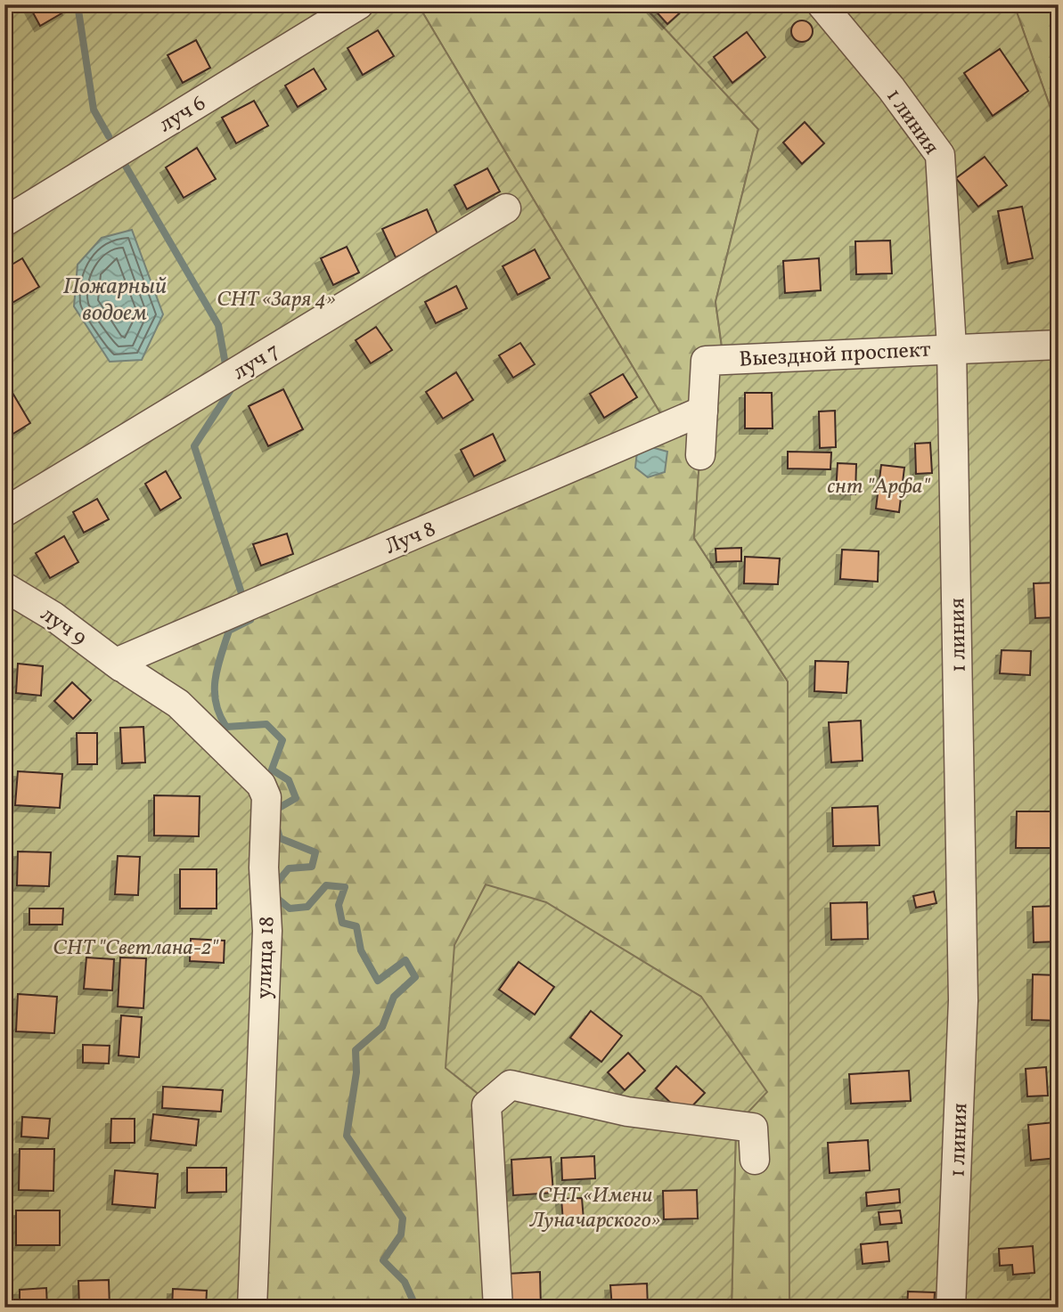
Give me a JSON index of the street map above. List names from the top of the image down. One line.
{"streets":{"street":["луч 6","1 линия","Выездной проспект","луч 7","Луч 8","луч 9","улица 18"]},"crossings":[["1 линия","Выездной проспект"],["Выездной проспект","Луч 8"],["Луч 8","луч 9"],["Луч 8","улица 18"],["луч 9","улица 18"]],"water":["Пожарный водоем"],"parks":["СНТ «Заря 4»","снт \"Арфа\"","СНТ \"Светлана-2\"","СНТ «Имени Луначарского»"]}
